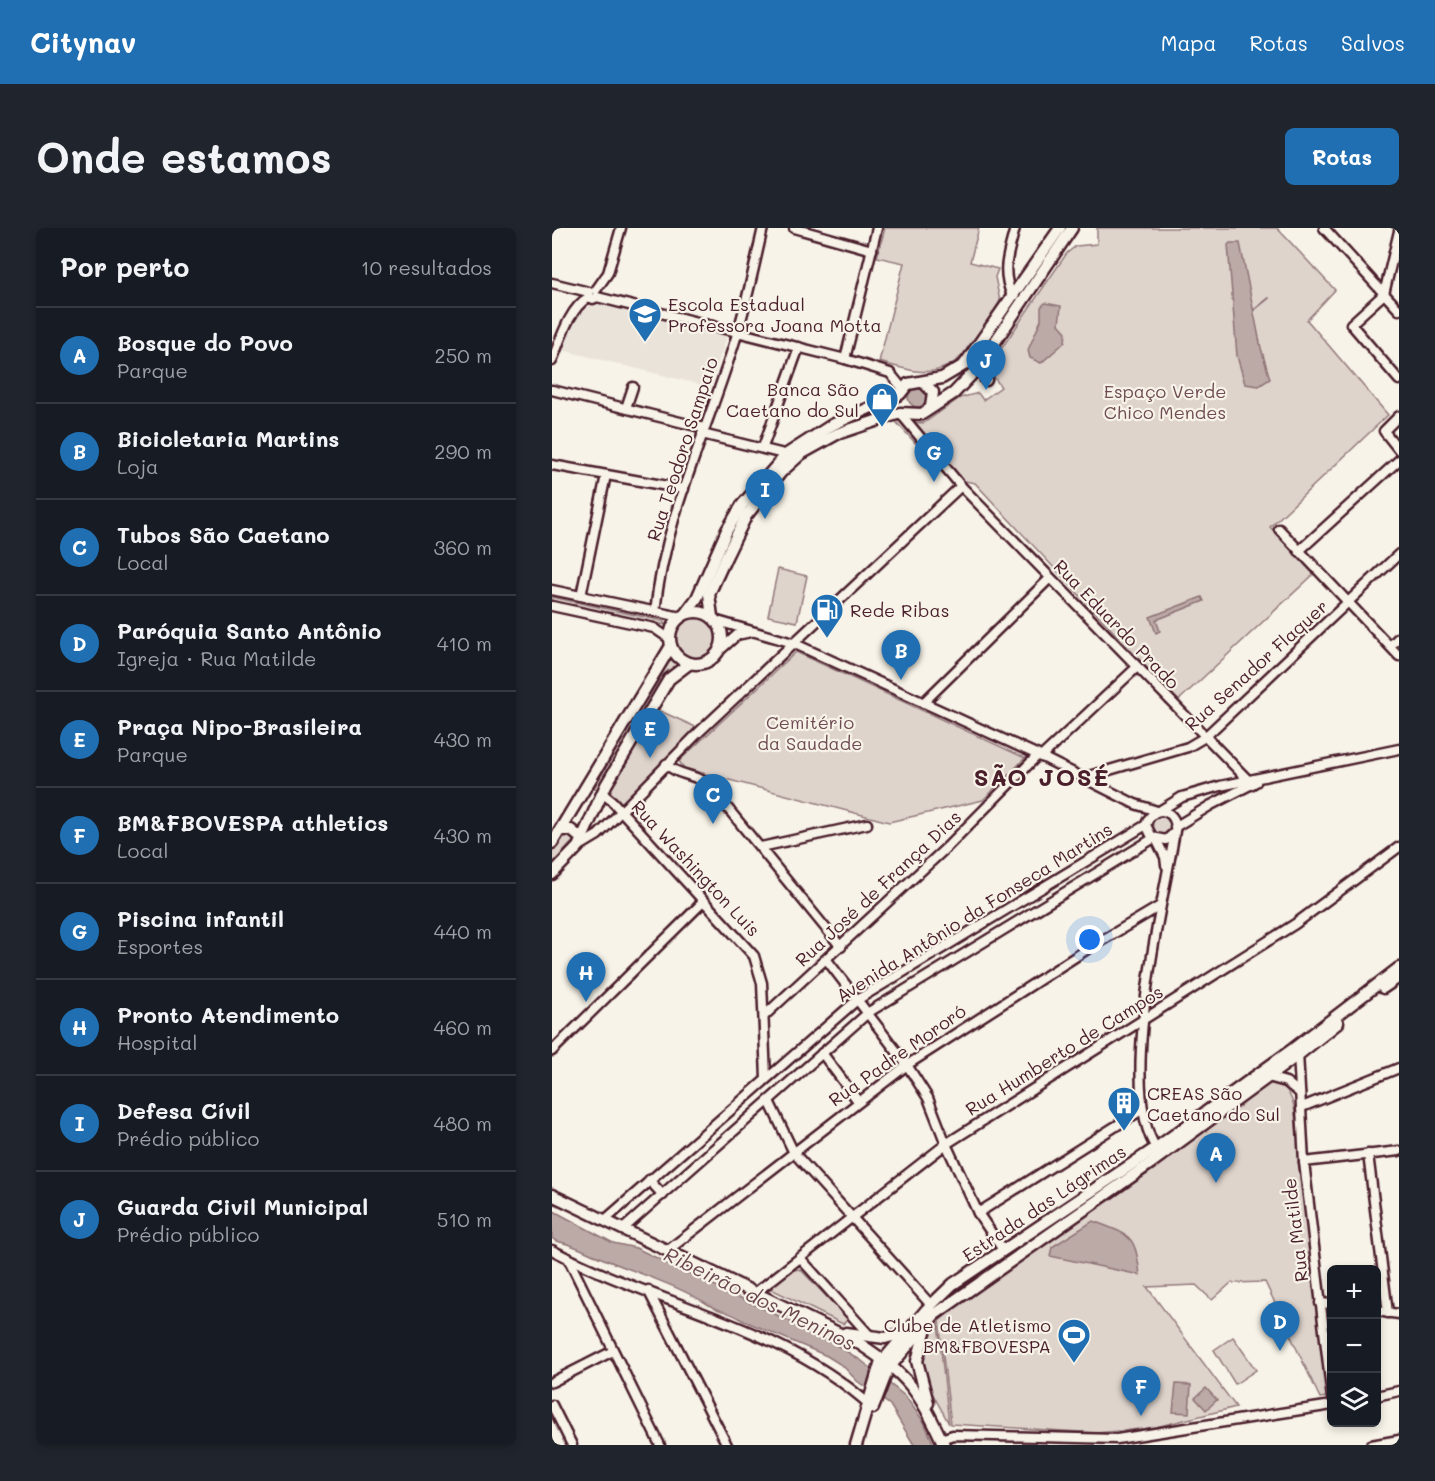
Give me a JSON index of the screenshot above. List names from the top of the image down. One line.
{"streets":{"main road":["Estrada das Lágrimas"],"street":["Rua Teodoro Sampaio","Rua Eduardo Prado","Rua Senador Flaquer","Rua Washington Luis","Rua José de França Dias","Avenida Antônio da Fonseca Martins","Rua Humberto de Campos","Rua Padre Mororó","Rua Matilde"]},"crossings":[["Rua Eduardo Prado","Rua Senador Flaquer"],["Rua Eduardo Prado","Rua José de França Dias"],["Rua Washington Luis","Rua José de França Dias"],["Rua Washington Luis","Avenida Antônio da Fonseca Martins"],["Estrada das Lágrimas","Rua Matilde"]],"districts":["SÃO JOSÉ"],"water":["Ribeirão dos Meninos"],"parks":["Espaço Verde Chico Mendes","Cemitério da Saudade"],"places":{"school or university":["Escola Estadual Professora Joana Motta"],"shop":["Banca São Caetano do Sul"],"fuel station":["Rede Ribas"],"building":["CREAS São Caetano do Sul"],"sports":["Clube de Atletismo BM&FBOVESPA"]},"page":{"header":"Citynav","nav":["Mapa","Rotas","Salvos"],"buttons":"Rotas","title":"Onde estamos","heading":["Por perto","10 resultados"],"list":[{"mark":"A","name":"Bosque do Povo","note":"Parque","value":"250 m"},{"mark":"B","name":"Bicicletaria Martins","note":"Loja","value":"290 m"},{"mark":"C","name":"Tubos São Caetano","note":"Local","value":"360 m"},{"mark":"D","name":"Paróquia Santo Antônio","note":"Igreja · Rua Matilde","value":"410 m"},{"mark":"E","name":"Praça Nipo-Brasileira","note":"Parque","value":"430 m"},{"mark":"F","name":"BM&FBOVESPA athletics","note":"Local","value":"430 m"},{"mark":"G","name":"Piscina infantil","note":"Esportes","value":"440 m"},{"mark":"H","name":"Pronto Atendimento","note":"Hospital","value":"460 m"},{"mark":"I","name":"Defesa Cívil","note":"Prédio público","value":"480 m"},{"mark":"J","name":"Guarda Civil Municipal","note":"Prédio público","value":"510 m"}],"pins":["J","G","I","B","E","C","H","A","D","F"],"map_buttons":["+","−"]}}
